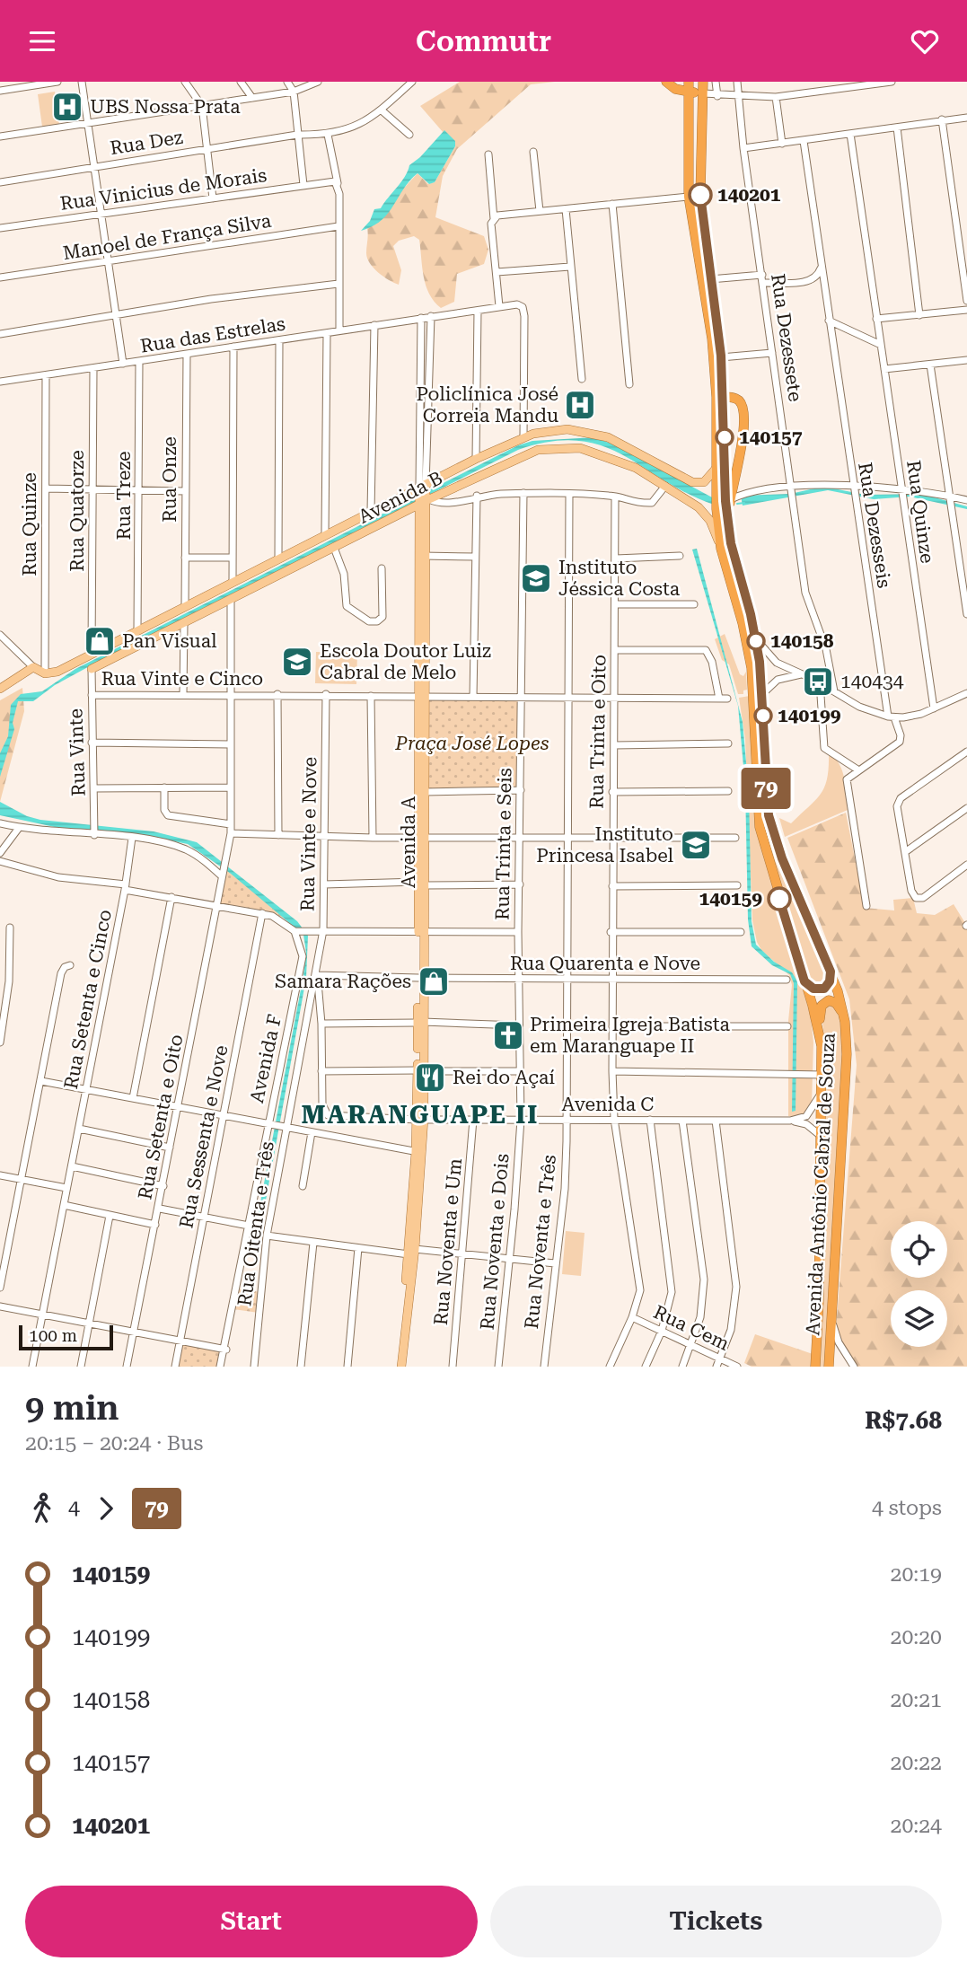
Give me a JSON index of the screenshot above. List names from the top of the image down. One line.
{"streets":{"highway":["Avenida Antônio Cabral de Souza"],"main road":["Avenida B","Avenida A"],"street":["Rua Dez","Rua Vinicius de Morais","Manoel de França Silva","Rua das Estrelas","Rua Dezessete","Rua Onze","Rua Treze","Rua Quatorze","Rua Quinze","Rua Dezesseis","Rua Vinte e Cinco","Rua Trinta e Oito","Rua Vinte","Rua Vinte e Nove","Rua Trinta e Seis","Rua Quarenta e Nove","Rua Setenta e Cinco","Avenida F","Avenida C","Rua Setenta e Oito","Rua Sessenta e Nove","Rua Oitenta e Três","Rua Noventa e Um","Rua Noventa e Dois","Rua Noventa e Três","Rua Cem"]},"crossings":[["Rua das Estrelas","Rua Onze"],["Rua das Estrelas","Rua Treze"],["Rua das Estrelas","Avenida B"],["Rua das Estrelas","Rua Quatorze"],["Rua das Estrelas","Rua Quinze"],["Rua das Estrelas","Avenida A"],["Rua Onze","Avenida B"],["Rua Treze","Avenida B"],["Avenida B","Rua Quatorze"],["Avenida B","Rua Quinze"],["Avenida B","Rua Vinte"],["Avenida B","Avenida A"],["Avenida B","Rua Setenta e Oito"],["Avenida B","Avenida Antônio Cabral de Souza"],["Rua Vinte e Cinco","Rua Trinta e Oito"],["Rua Vinte e Cinco","Rua Vinte"],["Rua Vinte e Cinco","Rua Vinte e Nove"],["Rua Vinte e Cinco","Avenida A"],["Rua Vinte e Cinco","Rua Trinta e Seis"],["Rua Vinte e Cinco","Rua Setenta e Oito"],["Rua Vinte e Cinco","Rua Noventa e Três"],["Rua Trinta e Oito","Rua Quarenta e Nove"],["Rua Trinta e Oito","Avenida C"],["Rua Trinta e Oito","Rua Cem"],["Rua Vinte e Nove","Rua Quarenta e Nove"],["Rua Vinte e Nove","Rua Oitenta e Três"],["Avenida A","Rua Quarenta e Nove"],["Avenida A","Avenida C"],["Rua Trinta e Seis","Rua Quarenta e Nove"],["Rua Trinta e Seis","Avenida C"],["Rua Trinta e Seis","Rua Noventa e Dois"],["Rua Quarenta e Nove","Rua Oitenta e Três"],["Rua Quarenta e Nove","Rua Noventa e Três"],["Avenida C","Rua Noventa e Um"],["Avenida C","Rua Noventa e Dois"],["Avenida C","Rua Noventa e Três"]],"districts":["MARANGUAPE II"],"parks":["Praça José Lopes"],"places":{"hospital":["UBS Nossa Prata","Policlínica José Correia Mandu"],"other":["140201","140157","140158","140199","140159"],"school or university":["Instituto Jéssica Costa","Escola Doutor Luiz Cabral de Melo","Instituto Princesa Isabel"],"shop":["Pan Visual","Samara Rações"],"bus stop":["140434"],"church":["Primeira Igreja Batista em Maranguape II"],"restaurant":["Rei do Açaí"]},"lines":["bus line 79"],"scale_bar":"100 m","page":{"header":"Commutr","on_map":"79","scale":"100 m","heading":["9 min","20:15 – 20:24 · Bus","R$7.68"],"legs":["4","79","4 stops"],"list":[{"name":"140159","value":"20:19"},{"name":"140199","value":"20:20"},{"name":"140158","value":"20:21"},{"name":"140157","value":"20:22"},{"name":"140201","value":"20:24"}],"buttons":["Start","Tickets"]}}
